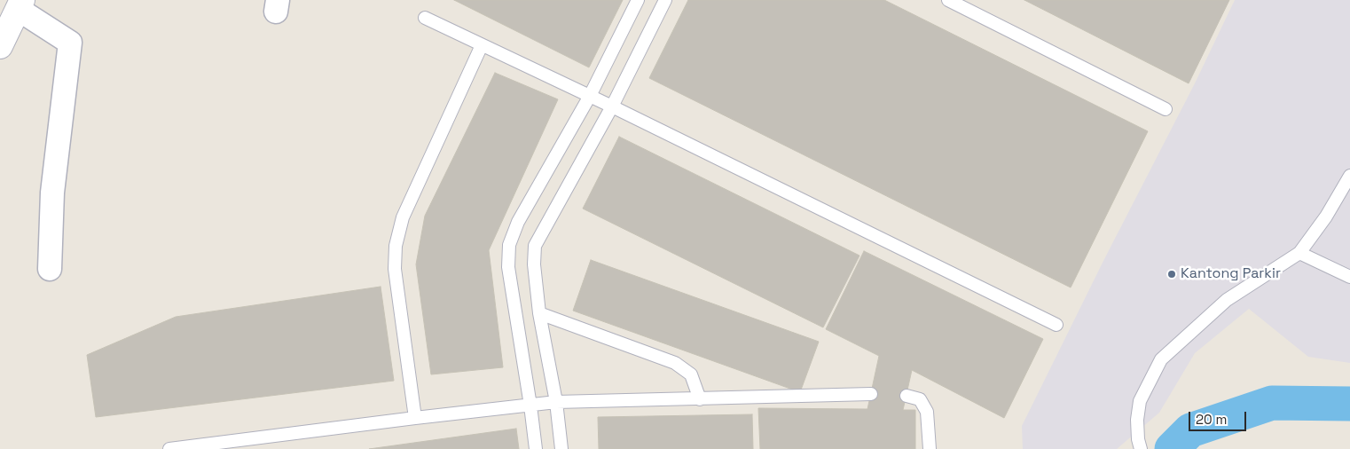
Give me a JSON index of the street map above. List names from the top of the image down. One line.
{"places":["Kantong Parkir"],"scale_bar":"20 m"}
